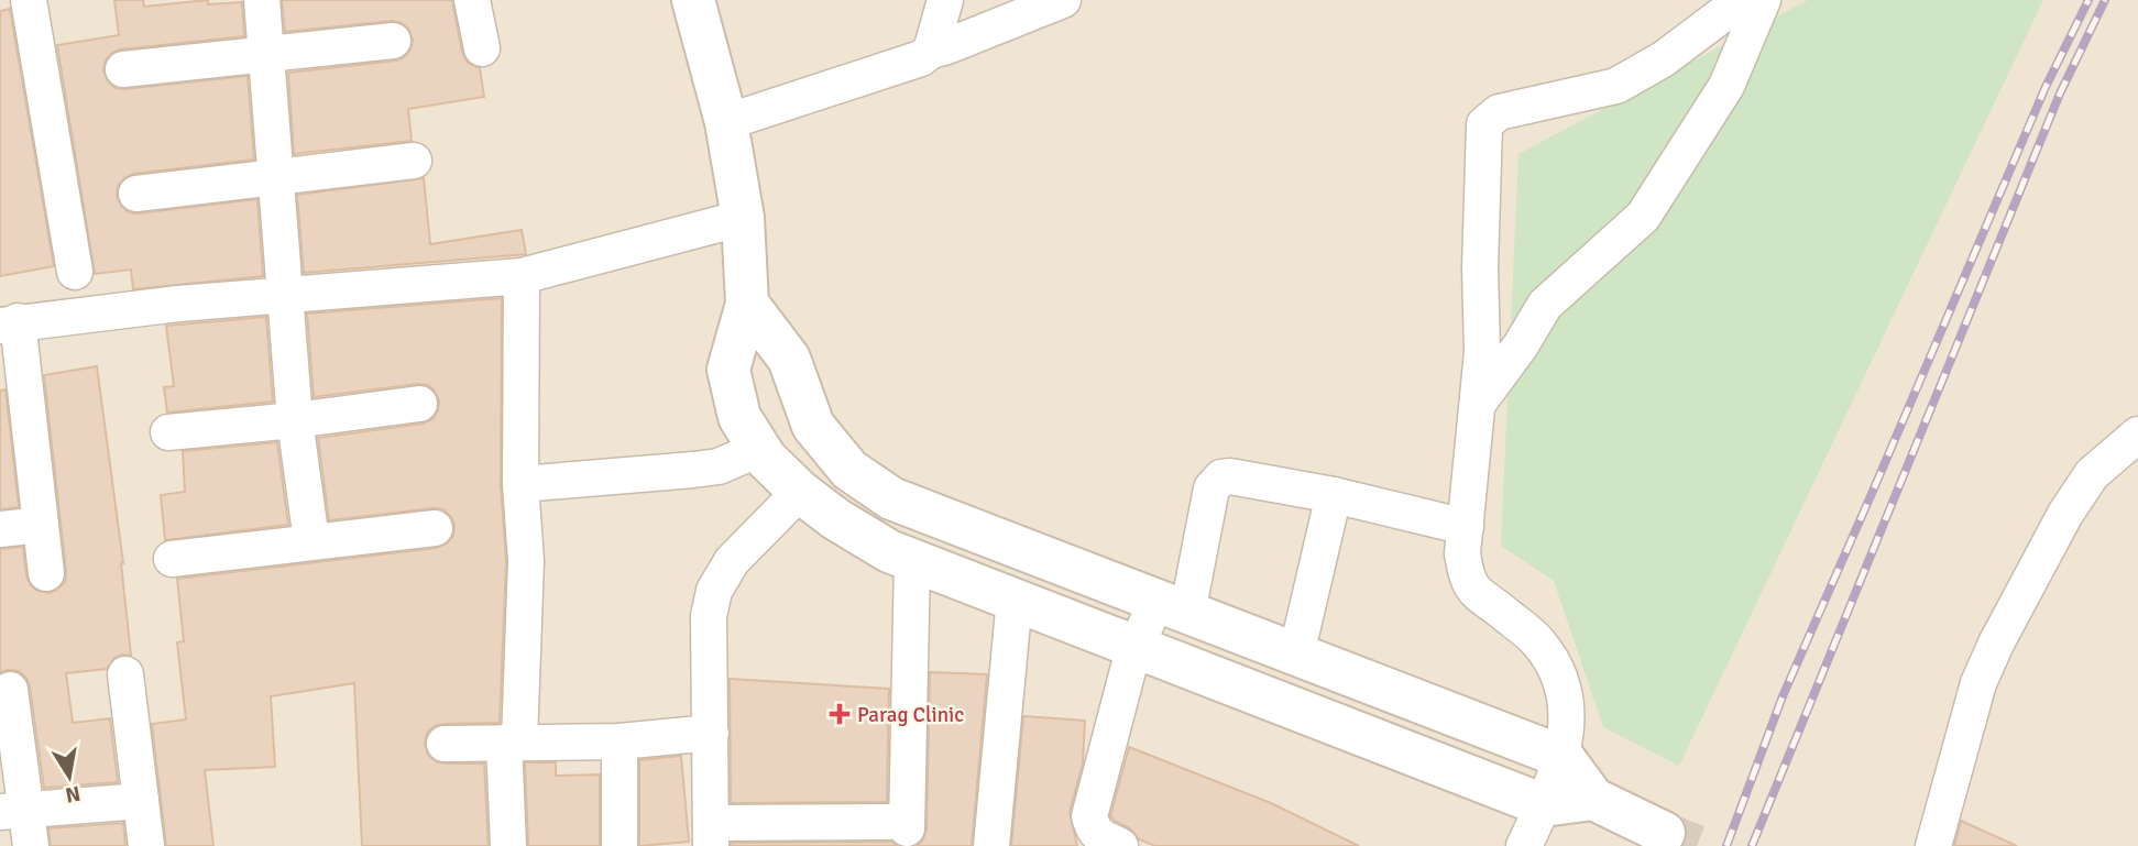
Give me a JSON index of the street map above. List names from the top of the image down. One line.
{"places":{"health":["Parag Clinic"]},"north":"bottom"}
